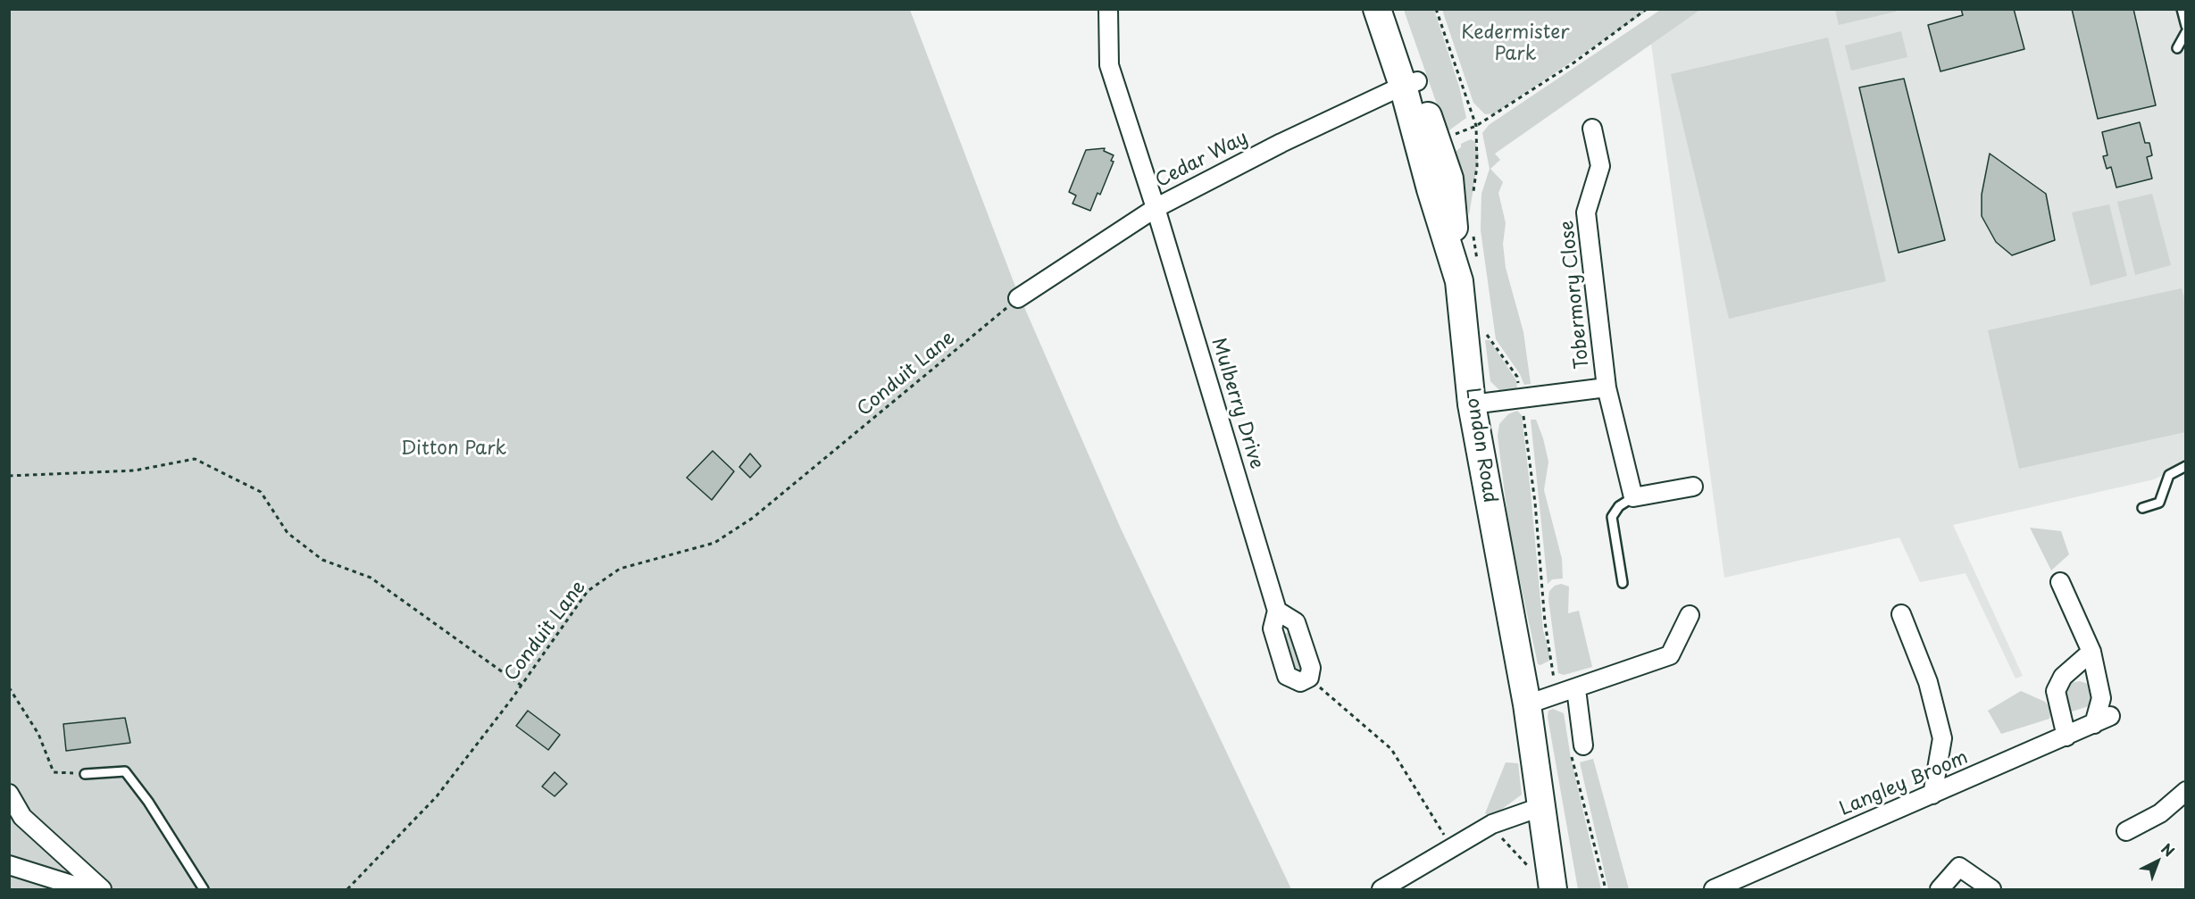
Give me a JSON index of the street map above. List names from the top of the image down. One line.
{"streets":{"main road":["London Road"],"street":["Cedar Way","Tobermory Close","Mulberry Drive","Langley Broom"],"path":["Conduit Lane"]},"crossings":[["Cedar Way","Conduit Lane"],["Cedar Way","Mulberry Drive"],["Cedar Way","London Road"],["Tobermory Close","London Road"]],"parks":["Kedermister Park","Ditton Park"],"north":"top right"}
